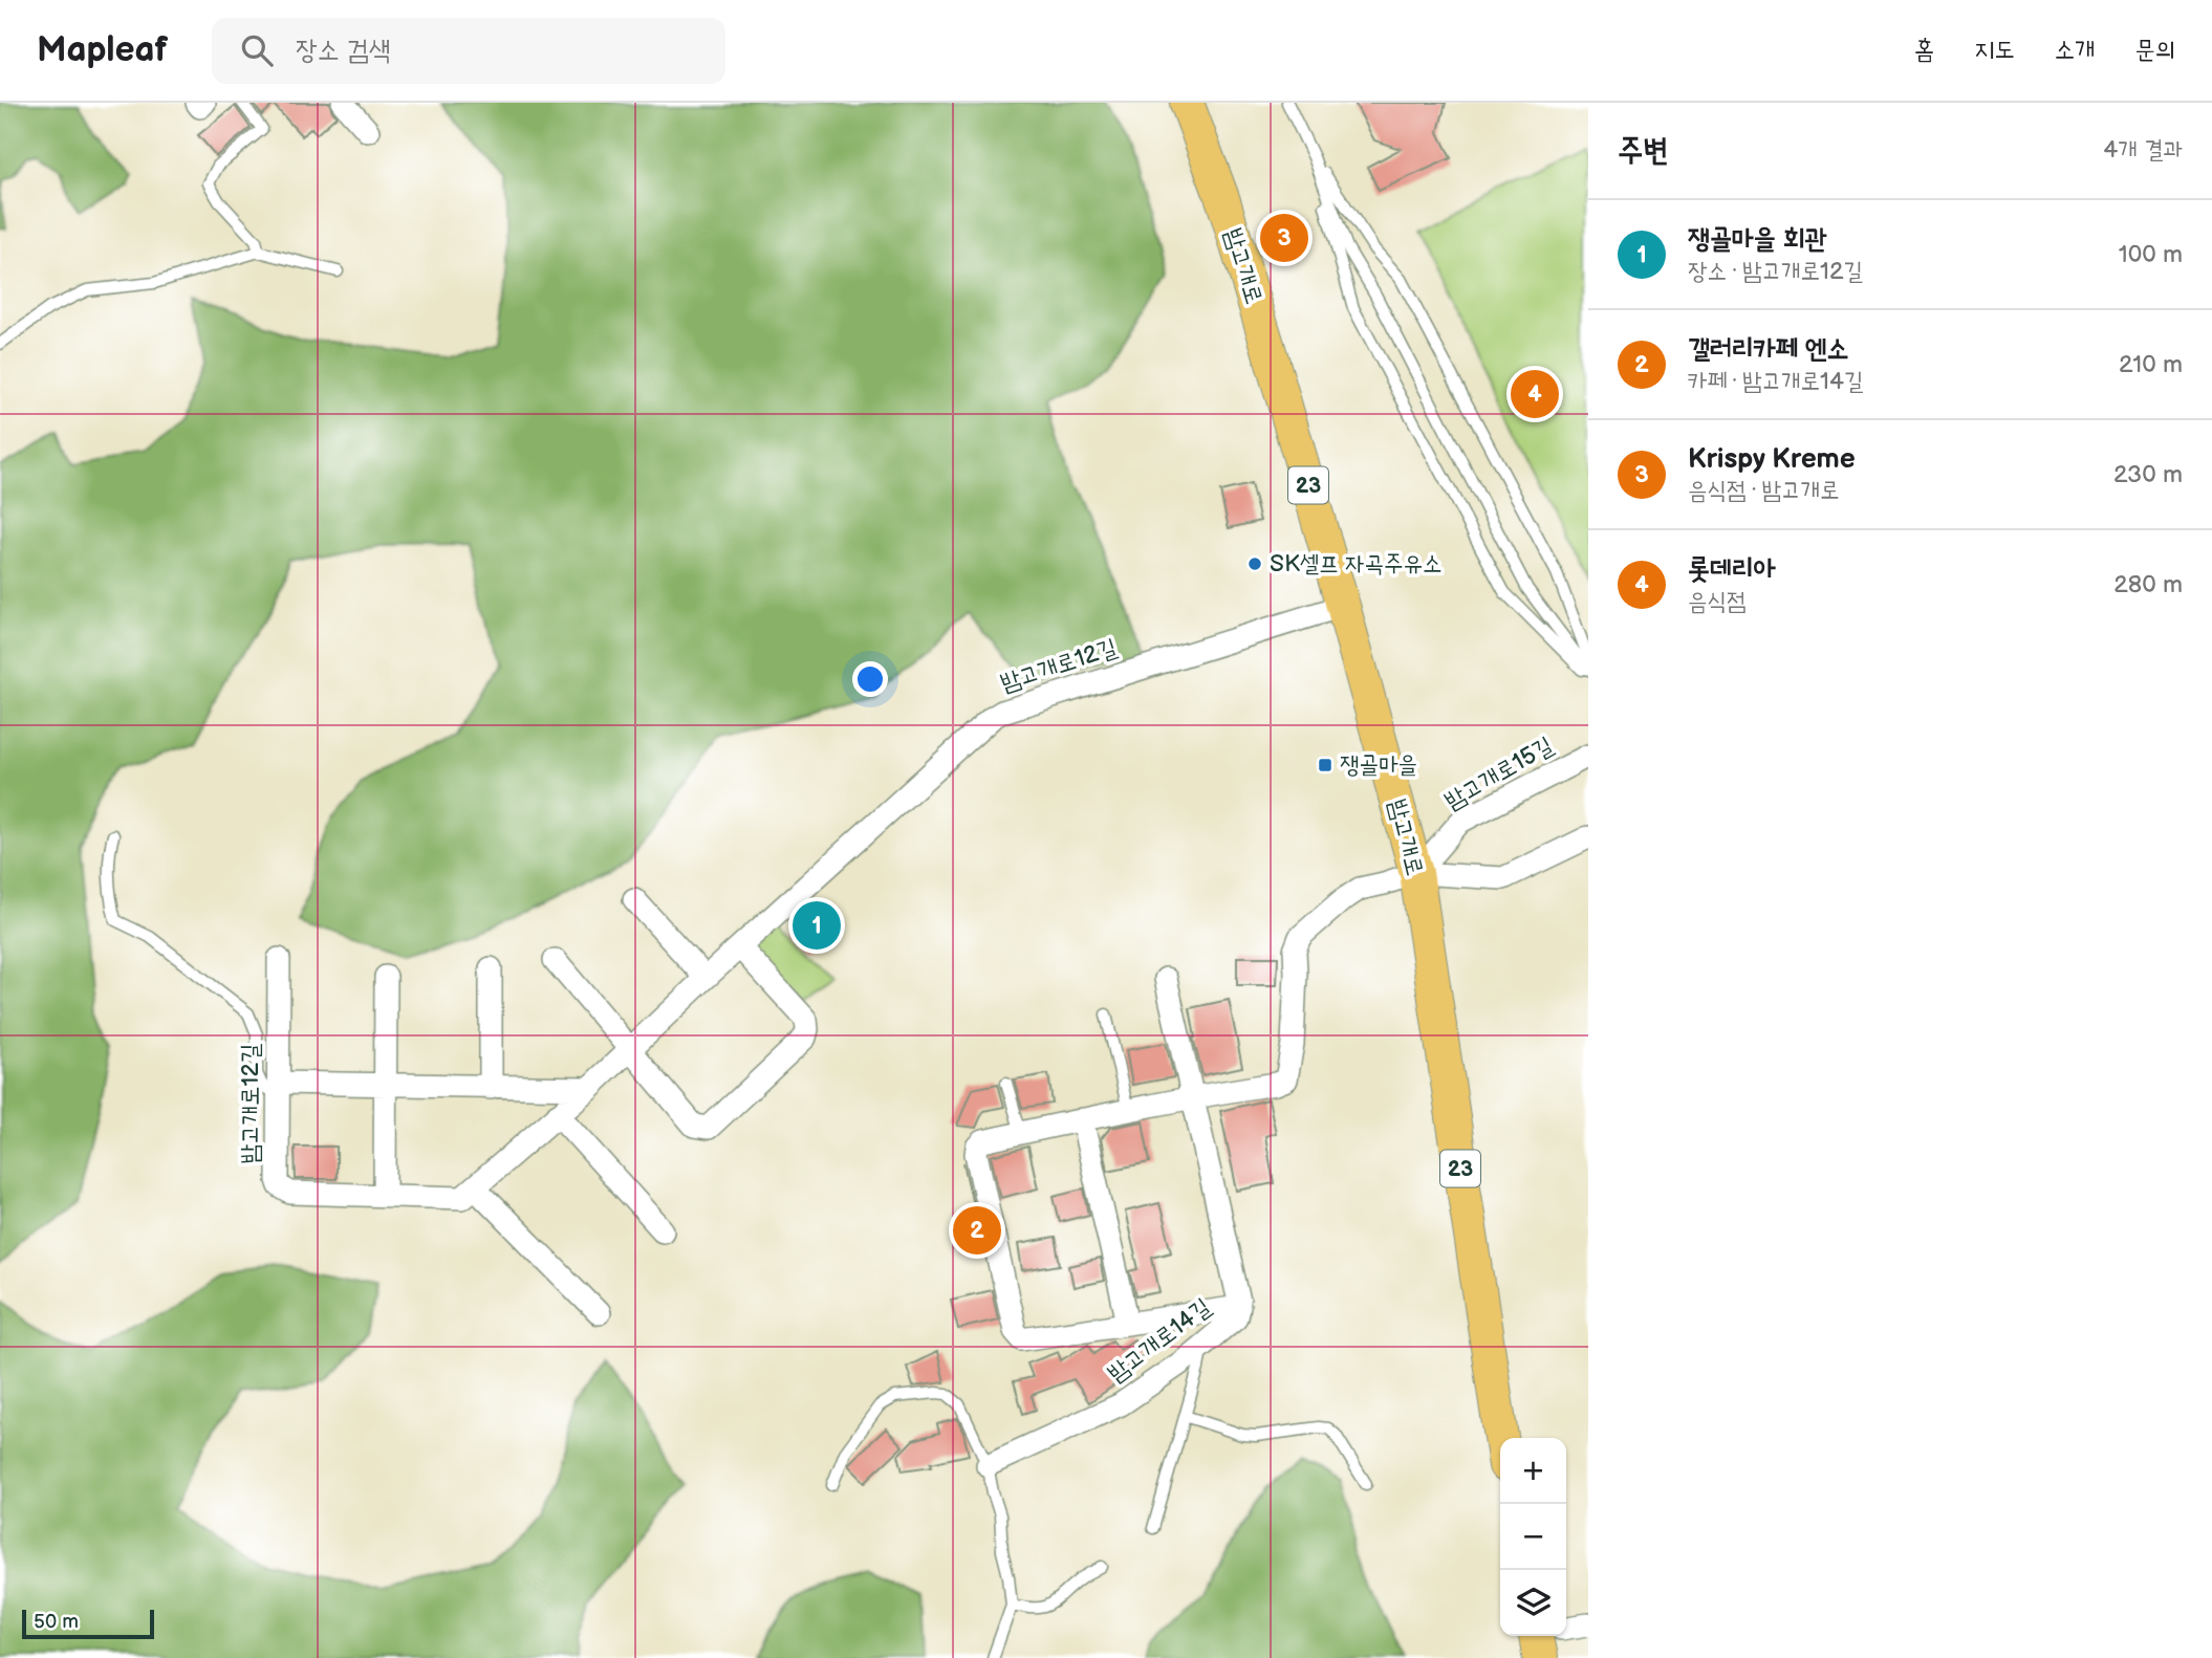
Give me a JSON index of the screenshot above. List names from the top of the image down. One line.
{"streets":{"main road":["밤고개로","23"],"street":["밤고개로12길","밤고개로15길","밤고개로14길"]},"crossings":[["밤고개로","밤고개로12길"],["밤고개로","밤고개로15길"]],"places":{"other":["SK셀프 자곡주유소"],"transit":["쟁골마을"]},"scale_bar":"50 m","page":{"header":"Mapleaf","search":"장소 검색","nav":["홈","지도","소개","문의"],"heading":["주변","4개 결과"],"list":[{"mark":"1","name":"쟁골마을 회관","note":"장소 · 밤고개로12길","value":"100 m"},{"mark":"2","name":"갤러리카페 엔소","note":"카페 · 밤고개로14길","value":"210 m"},{"mark":"3","name":"Krispy Kreme","note":"음식점 · 밤고개로","value":"230 m"},{"mark":"4","name":"롯데리아","note":"음식점","value":"280 m"}],"pins":["3","4","1","2"],"map_buttons":["+","−"],"scale":"50 m"}}
